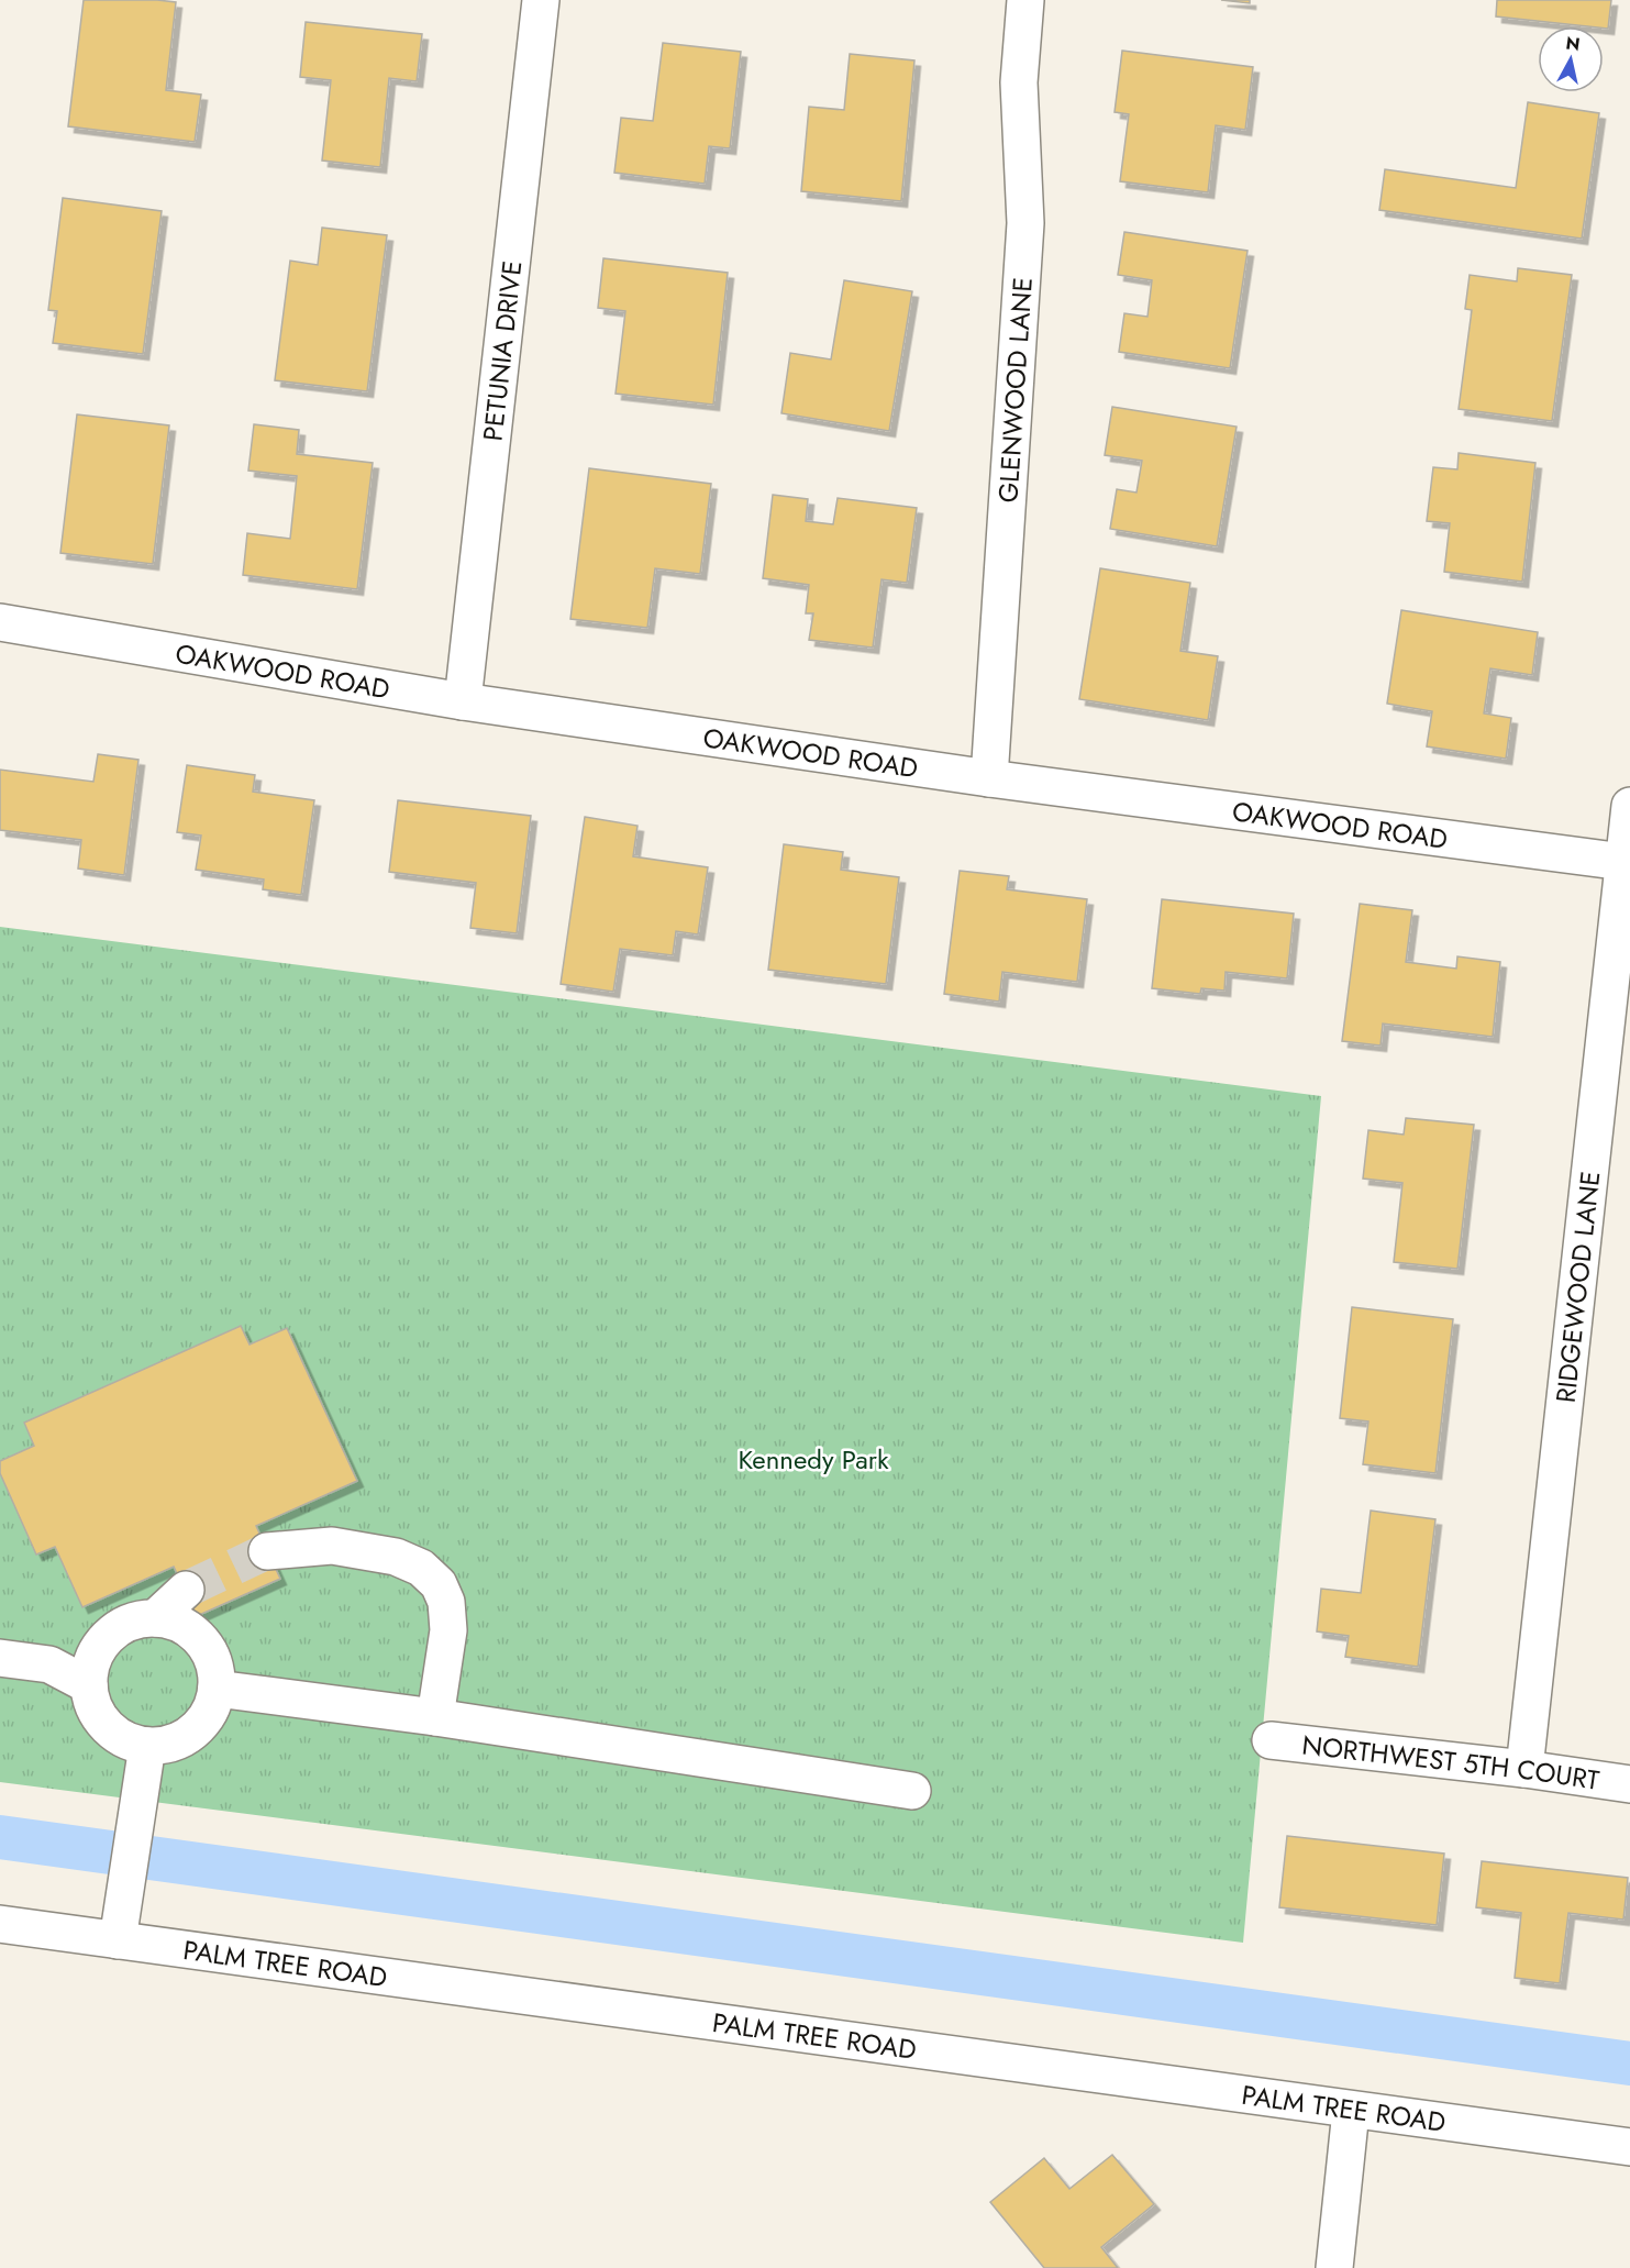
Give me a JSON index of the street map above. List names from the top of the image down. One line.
{"streets":{"street":["PETUNIA DRIVE","GLENWOOD LANE","OAKWOOD ROAD","RIDGEWOOD LANE","NORTHWEST 5TH COURT","PALM TREE ROAD"]},"crossings":[["PETUNIA DRIVE","OAKWOOD ROAD"],["GLENWOOD LANE","OAKWOOD ROAD"],["OAKWOOD ROAD","RIDGEWOOD LANE"],["RIDGEWOOD LANE","NORTHWEST 5TH COURT"]],"parks":["Kennedy Park"],"north":"top"}
